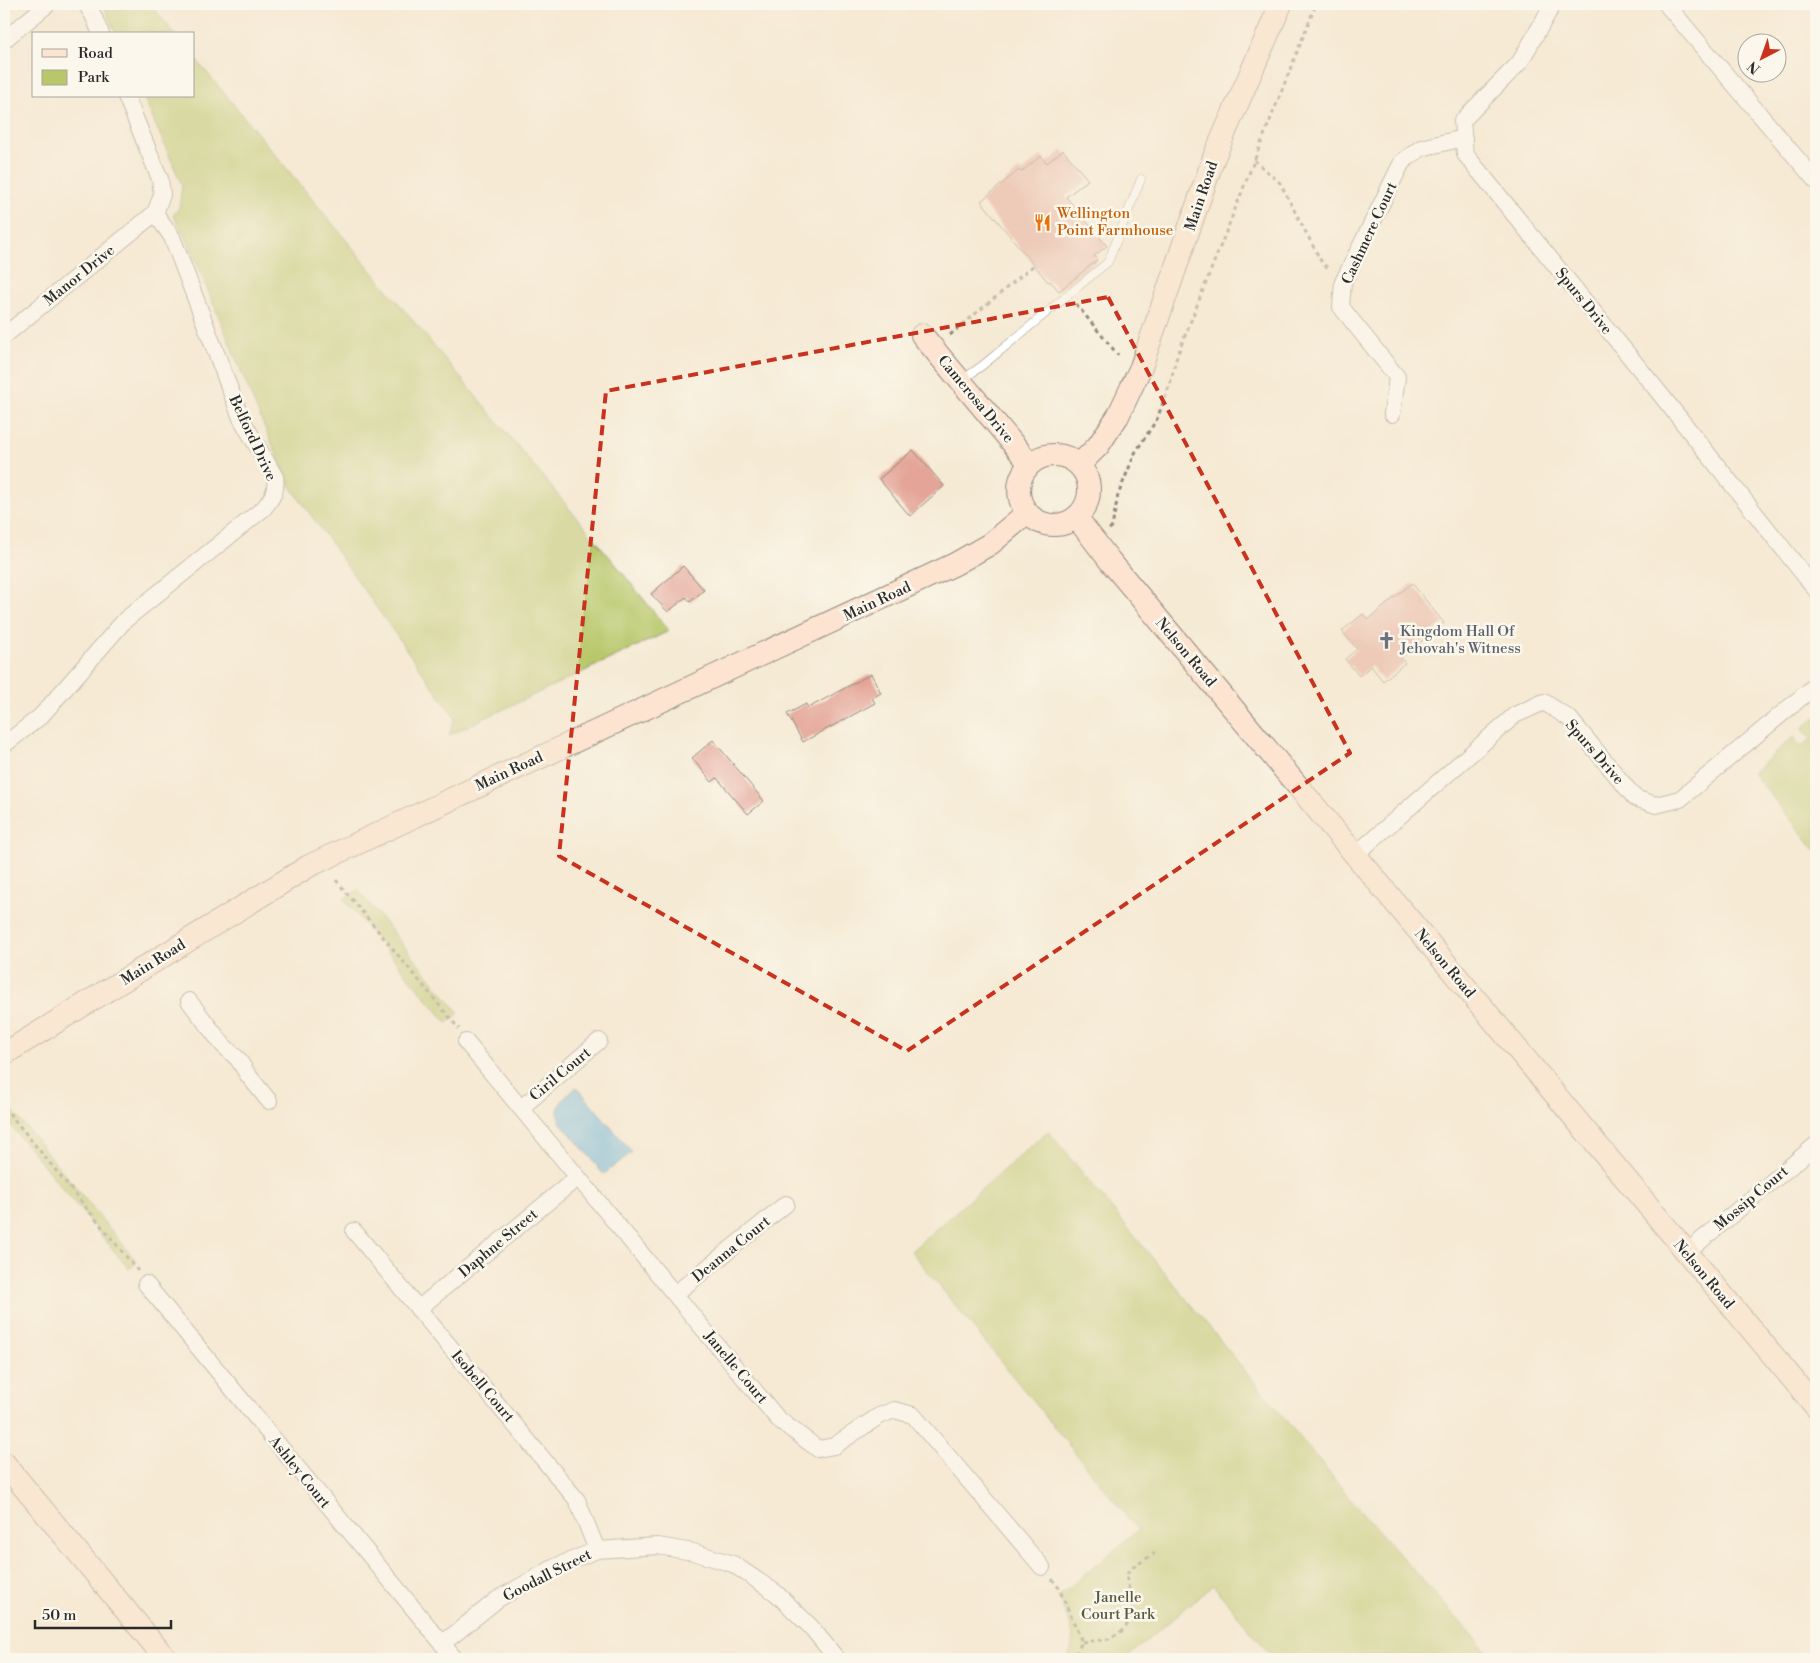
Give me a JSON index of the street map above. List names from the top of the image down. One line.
{"streets":{"main road":["Main Road","Camerosa Drive","Nelson Road"],"street":["Cashmere Court","Manor Drive","Spurs Drive","Belford Drive","Ciril Court","Mossip Court","Daphne Street","Deanna Court","Janelle Court","Isobell Court","Ashley Court","Goodall Street"]},"crossings":[["Main Road","Camerosa Drive"],["Main Road","Nelson Road"],["Cashmere Court","Spurs Drive"],["Manor Drive","Belford Drive"],["Spurs Drive","Nelson Road"],["Camerosa Drive","Nelson Road"],["Nelson Road","Mossip Court"],["Ciril Court","Janelle Court"],["Daphne Street","Janelle Court"],["Daphne Street","Isobell Court"],["Deanna Court","Janelle Court"],["Isobell Court","Goodall Street"],["Ashley Court","Goodall Street"]],"parks":["Janelle Court Park"],"places":{"restaurant":["Wellington Point Farmhouse"],"church":["Kingdom Hall Of Jehovah's Witness"]},"legend":["Road","Park"],"scale_bar":"50 m","north":"bottom left"}
